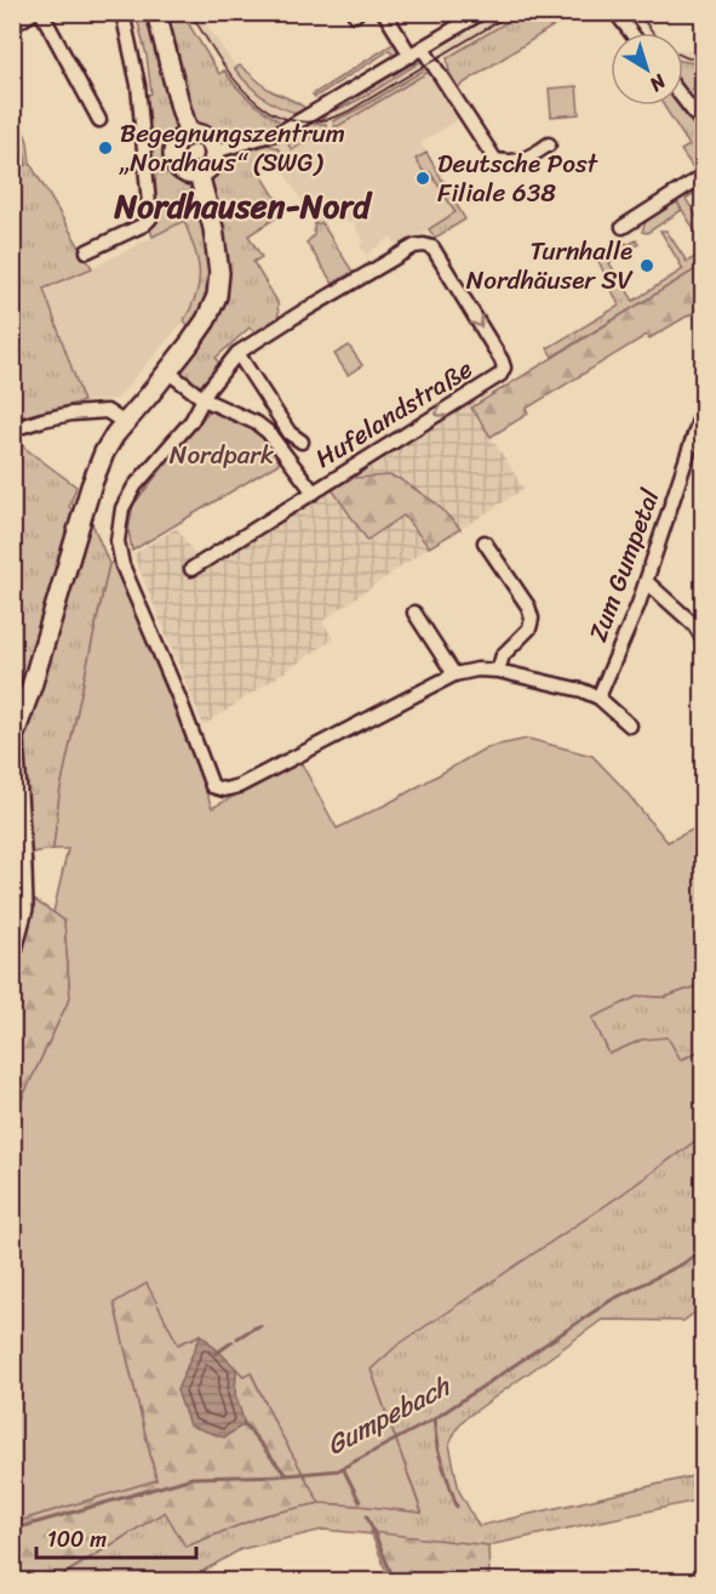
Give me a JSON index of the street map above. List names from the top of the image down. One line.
{"streets":{"street":["Hufelandstraße","Zum Gumpetal"]},"districts":["Nordhausen-Nord"],"water":["Gumpebach"],"parks":["Nordpark"],"places":["Begegnungszentrum „Nordhaus“ (SWG)","Deutsche Post Filiale 638","Turnhalle Nordhäuser SV"],"scale_bar":"100 m","north":"bottom right"}
